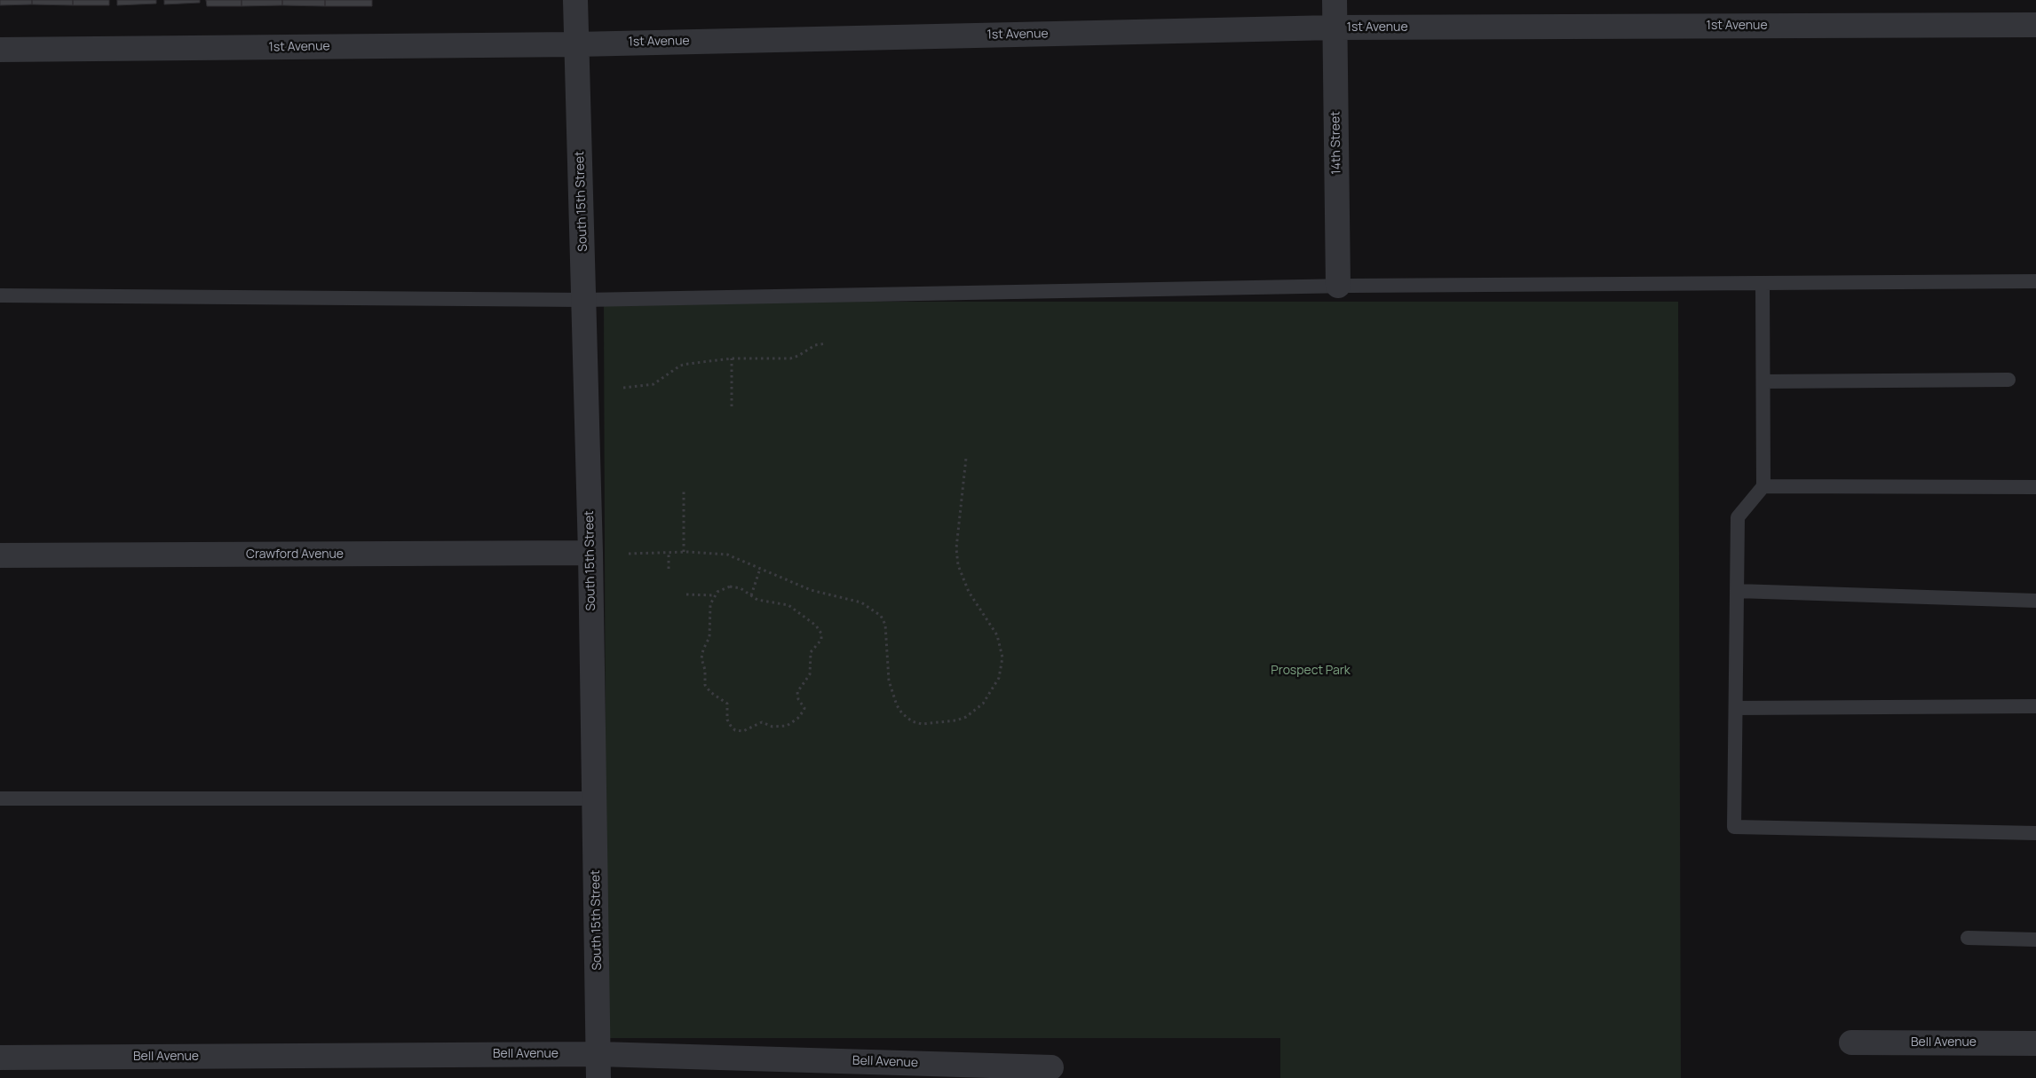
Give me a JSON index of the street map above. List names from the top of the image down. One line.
{"streets":{"street":["1st Avenue","14th Street","South 15th Street","Crawford Avenue","Bell Avenue"]},"crossings":[["1st Avenue","14th Street"],["1st Avenue","South 15th Street"],["South 15th Street","Crawford Avenue"],["South 15th Street","Bell Avenue"]],"parks":["Prospect Park"]}
